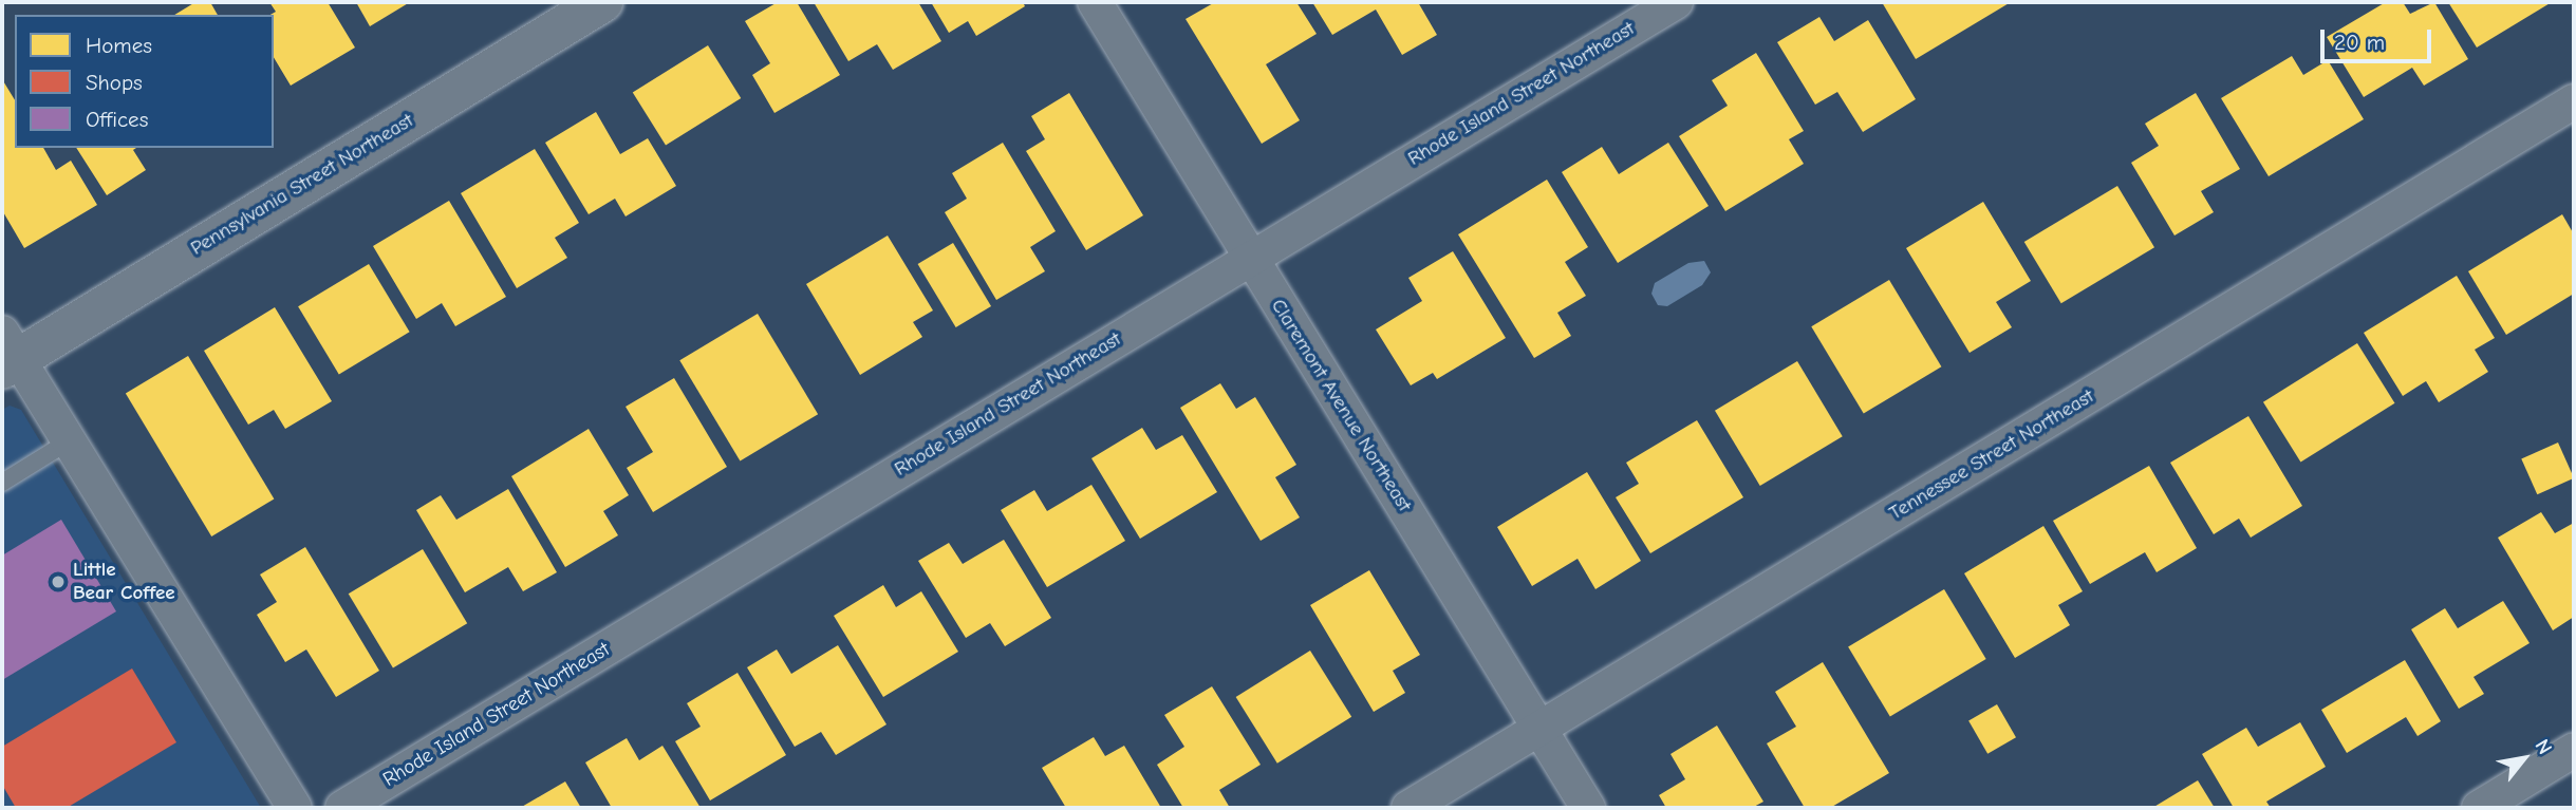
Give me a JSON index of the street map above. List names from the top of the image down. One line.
{"streets":{"street":["Rhode Island Street Northeast","Pennsylvania Street Northeast","Claremont Avenue Northeast","Tennessee Street Northeast"]},"crossings":[["Rhode Island Street Northeast","Claremont Avenue Northeast"],["Claremont Avenue Northeast","Tennessee Street Northeast"]],"places":["Little Bear Coffee"],"legend":["Homes","Shops","Offices"],"scale_bar":"20 m","north":"top right"}
